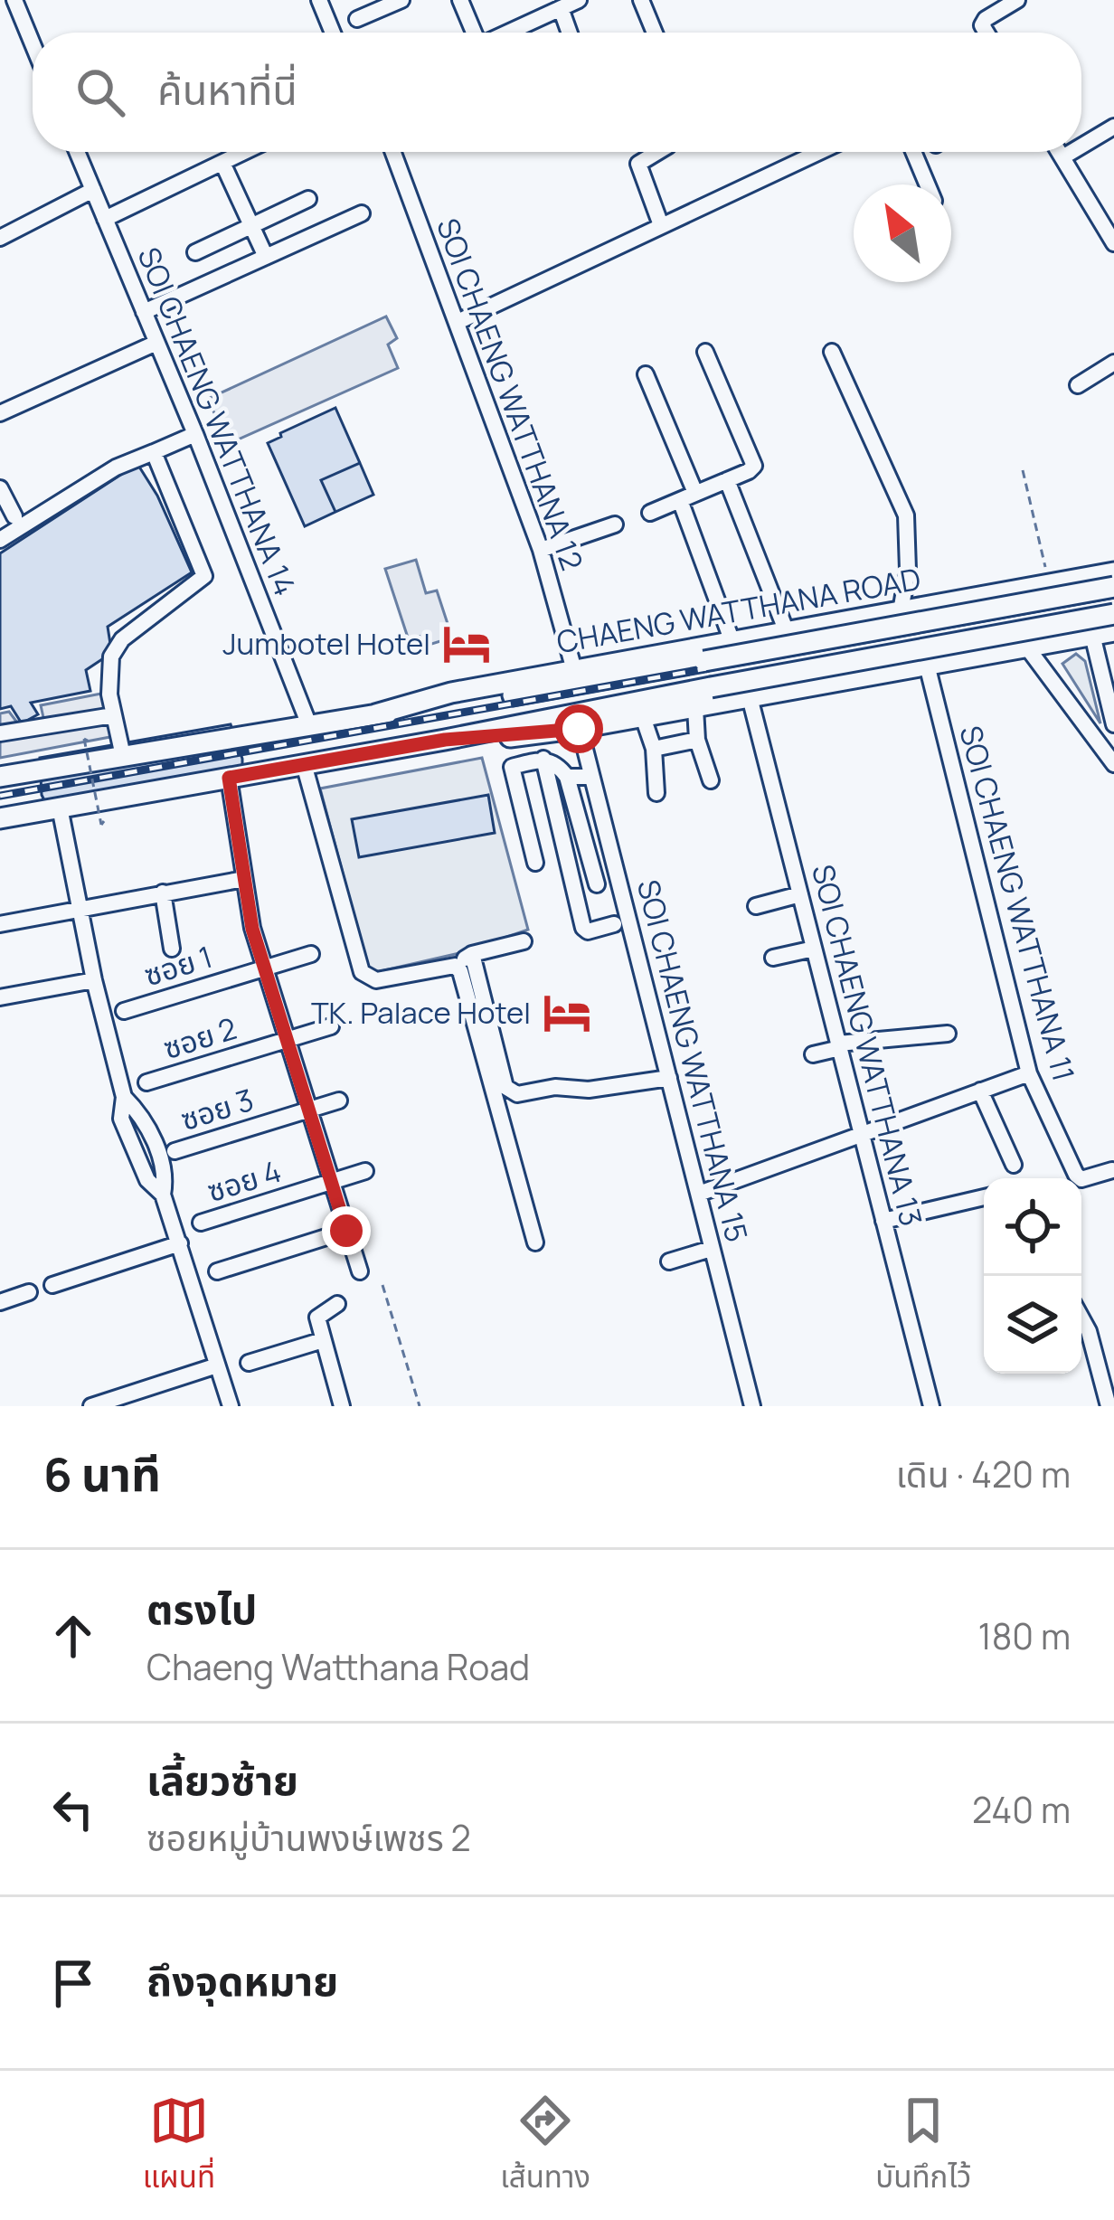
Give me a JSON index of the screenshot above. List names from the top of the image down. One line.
{"streets":{"main road":["CHAENG WATTHANA ROAD"],"street":["SOI CHAENG WATTHANA 12","SOI CHAENG WATTHANA 14","SOI CHAENG WATTHANA 11","ซอย 1","ซอย 2","SOI CHAENG WATTHANA 13","SOI CHAENG WATTHANA 15","ซอย 3","ซอย 4"]},"crossings":[["SOI CHAENG WATTHANA 12","CHAENG WATTHANA ROAD"],["SOI CHAENG WATTHANA 14","CHAENG WATTHANA ROAD"]],"places":{"hotel":["Jumbotel Hotel","TK. Palace Hotel"]},"north":"top left","page":{"search":"ค้นหาที่นี่","heading":["6 นาที","เดิน · 420 m"],"list":[["ตรงไป","Chaeng Watthana Road","180 m"],["เลี้ยวซ้าย","ซอยหมู่บ้านพงษ์เพชร 2","240 m"],"ถึงจุดหมาย"],"nav":["แผนที่","เส้นทาง","บันทึกไว้"]}}
